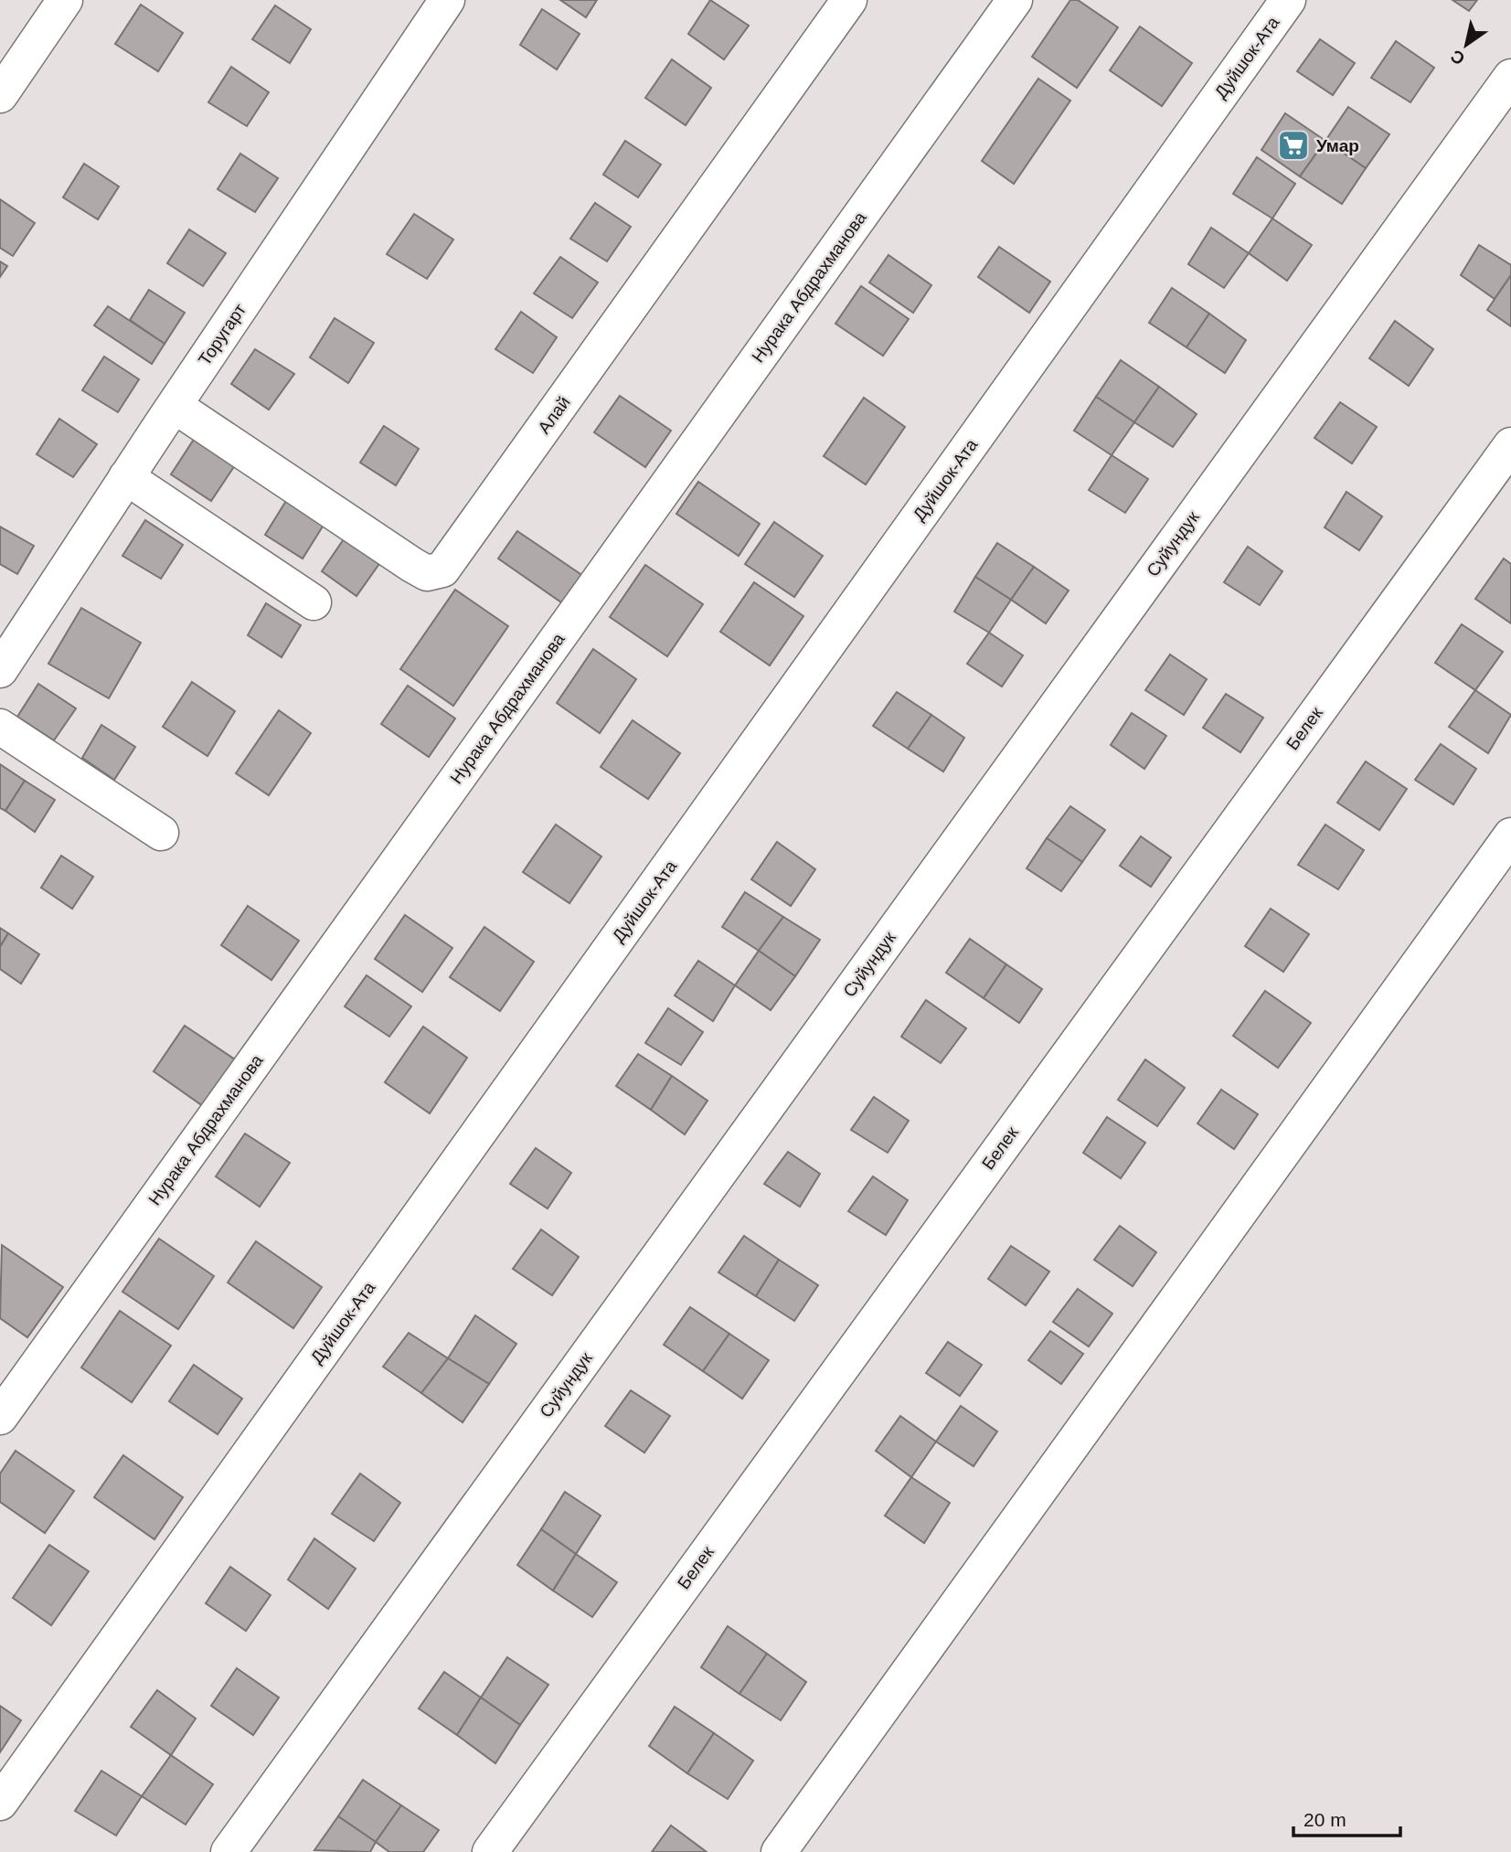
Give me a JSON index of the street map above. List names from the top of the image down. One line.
{"streets":{"street":["Дуйшок-Ата","Нурака Абдрахманова","Торугарт","Алай","Суйундук","Белек"]},"crossings":[["Торугарт","Алай"]],"places":{"supermarket":["Умар"]},"scale_bar":"20 m","north":"bottom left"}
